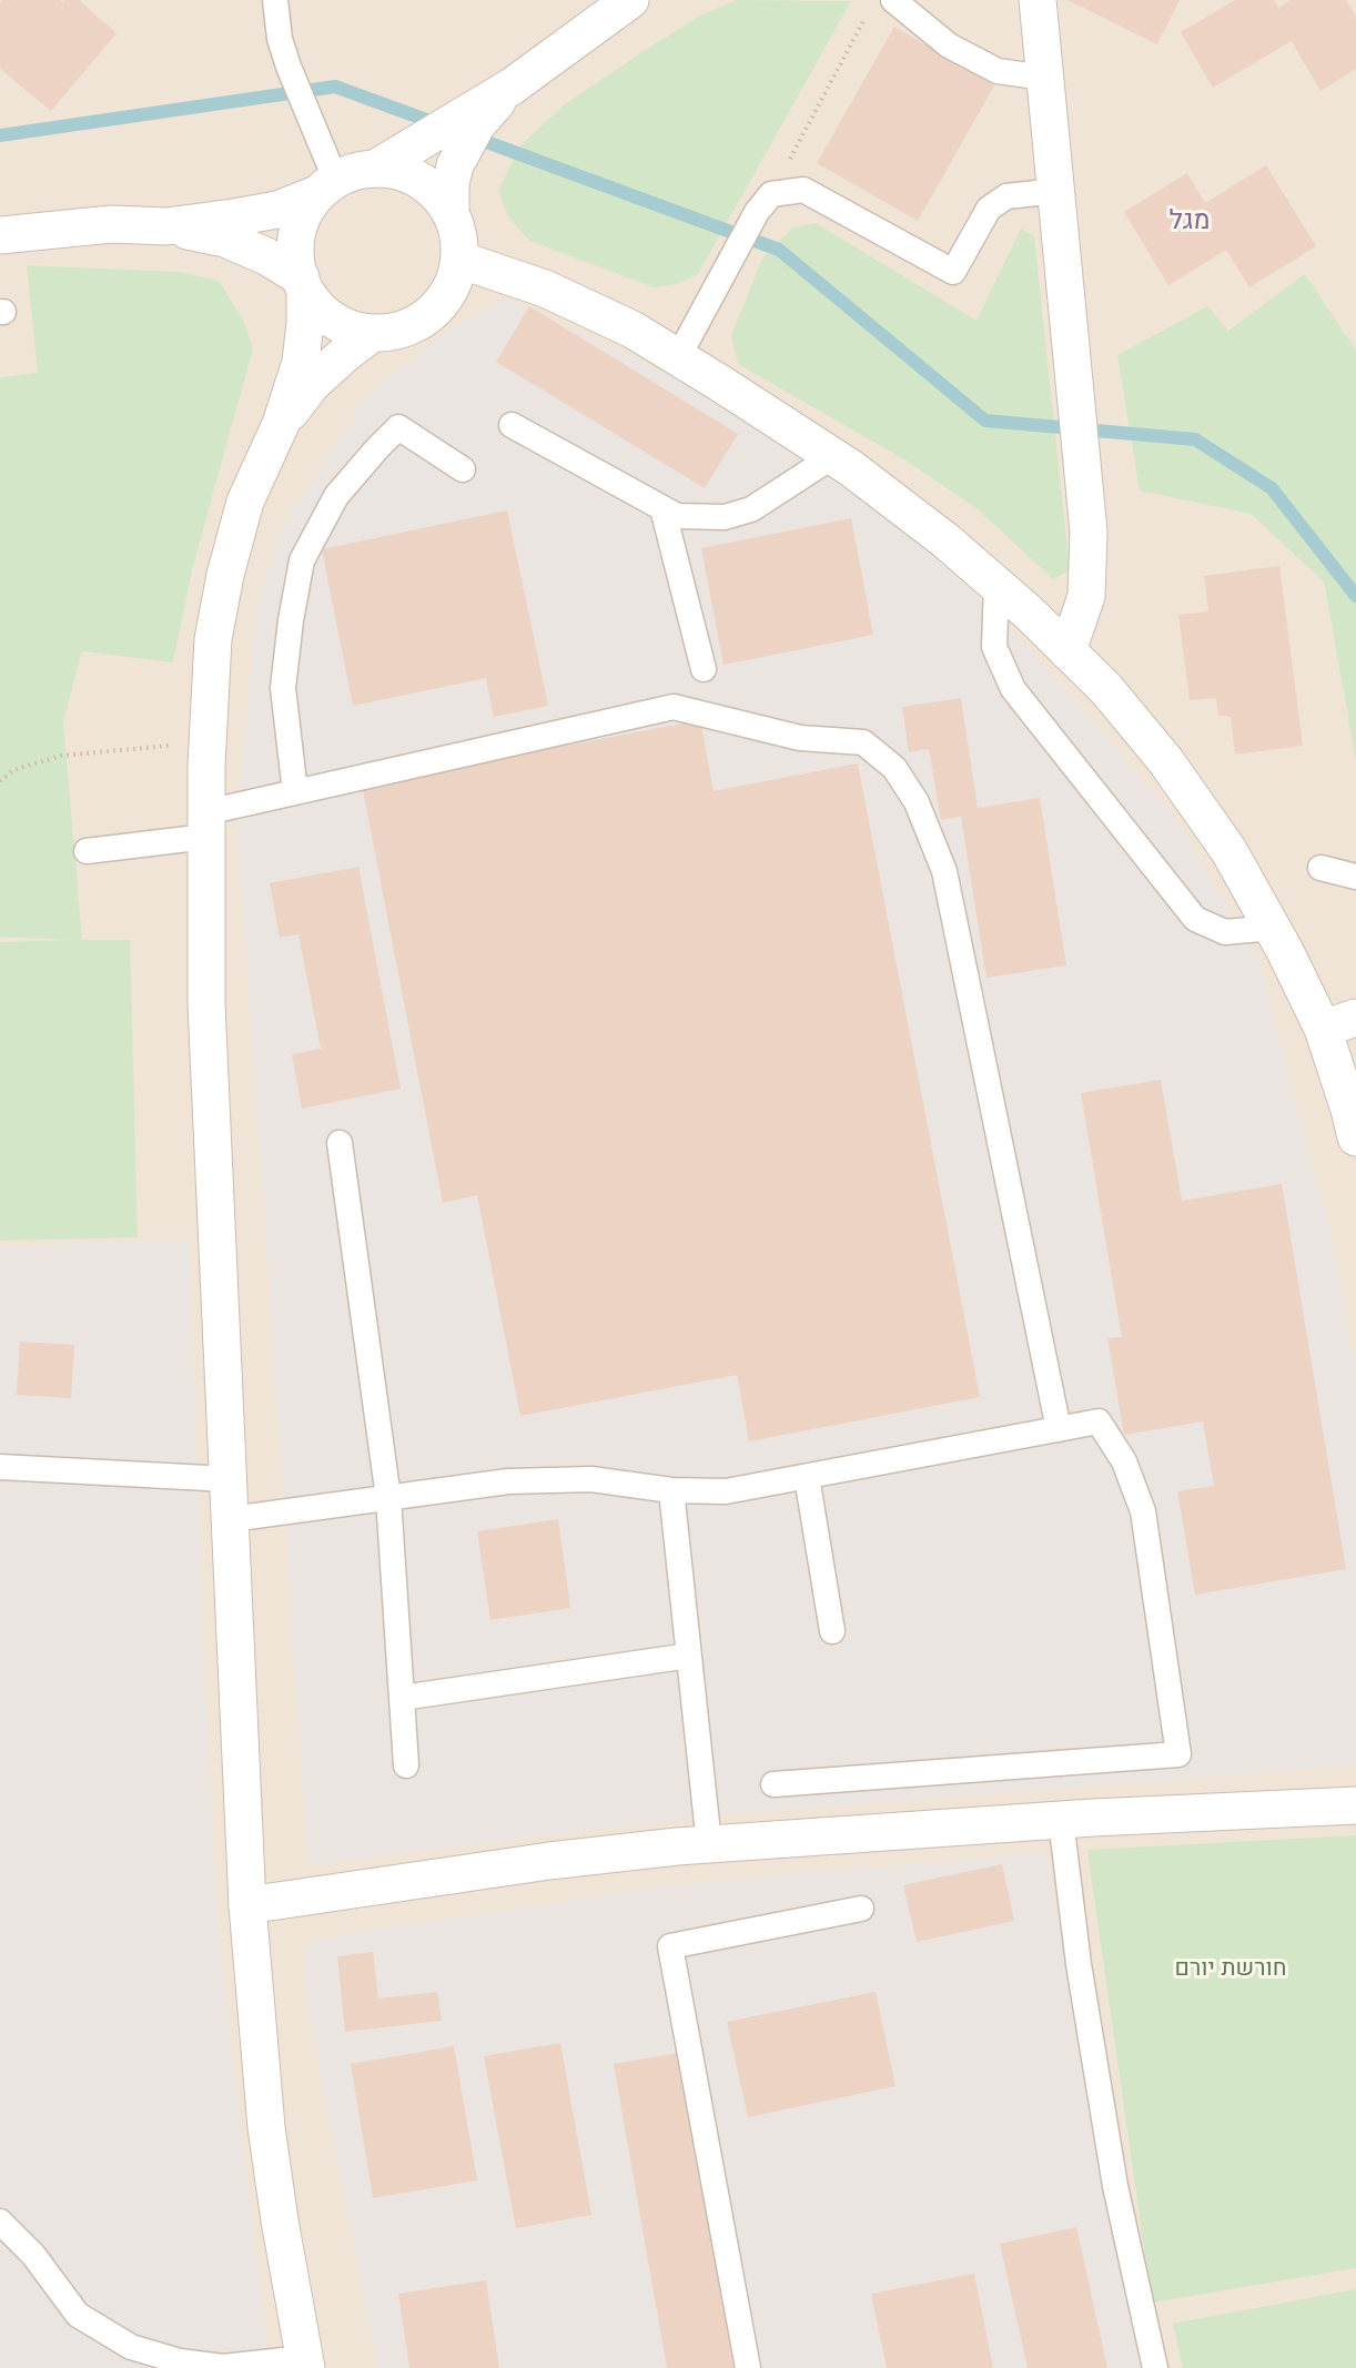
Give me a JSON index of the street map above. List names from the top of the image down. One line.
{"districts":["מגל"],"parks":["חורשת יורם"]}
